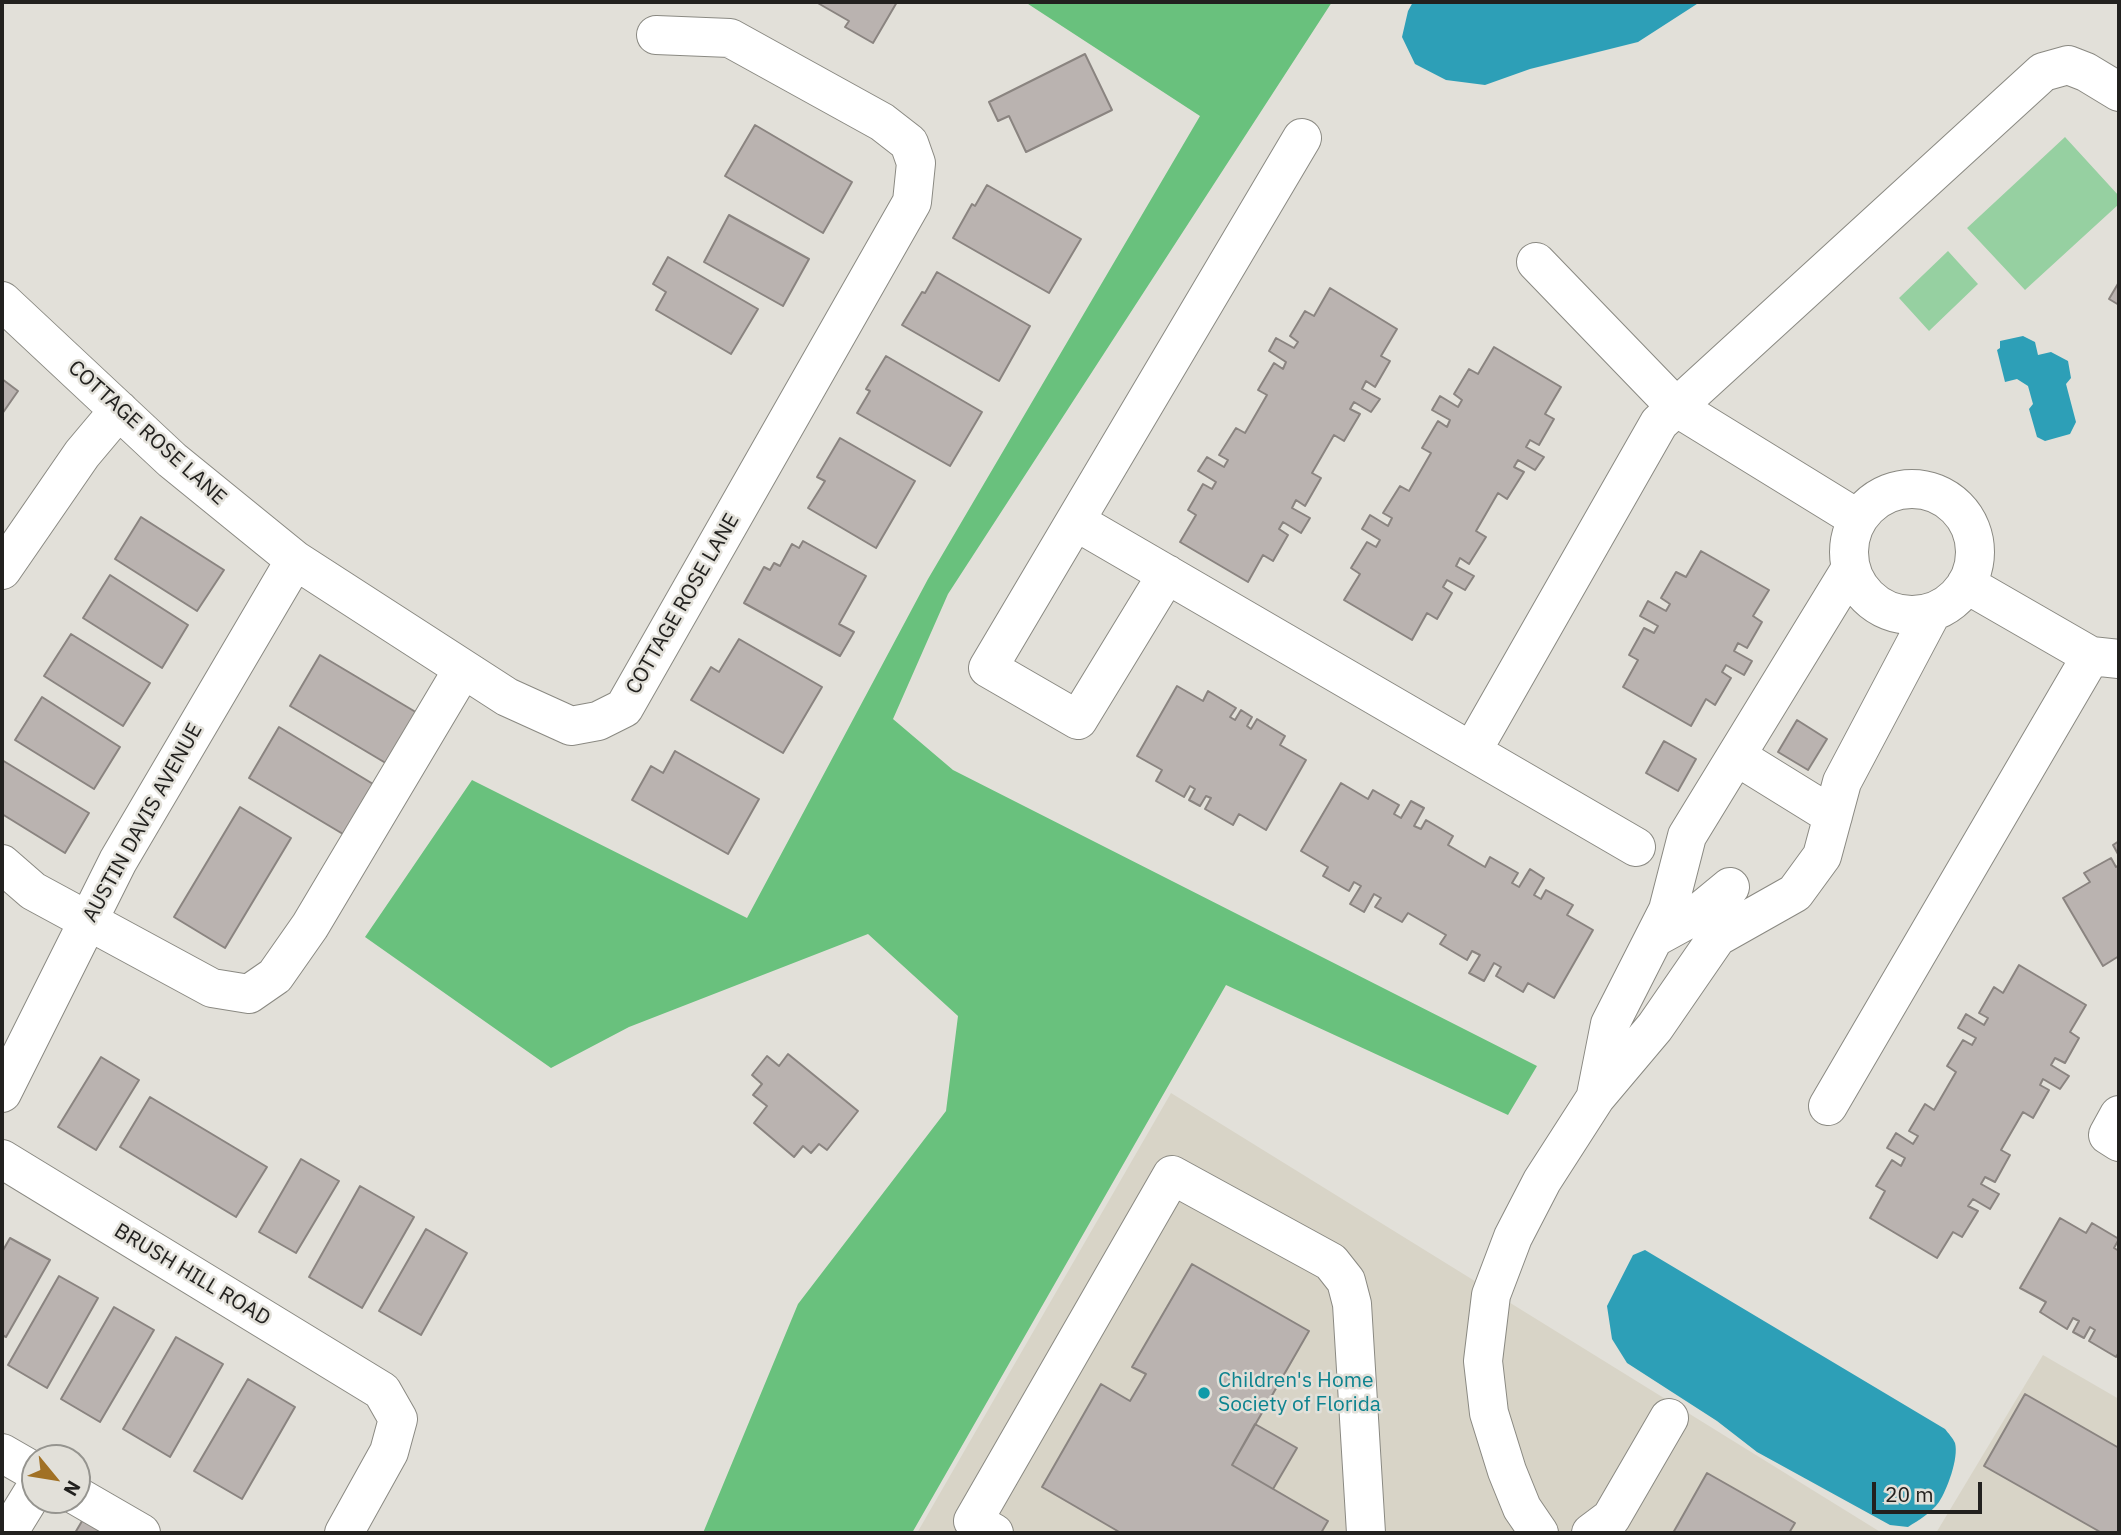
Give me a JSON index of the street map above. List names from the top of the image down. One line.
{"streets":{"street":["COTTAGE ROSE LANE","AUSTIN DAVIS AVENUE","BRUSH HILL ROAD"]},"crossings":[["COTTAGE ROSE LANE","AUSTIN DAVIS AVENUE"]],"places":["Children's Home Society of Florida"],"scale_bar":"20 m","north":"bottom right"}
